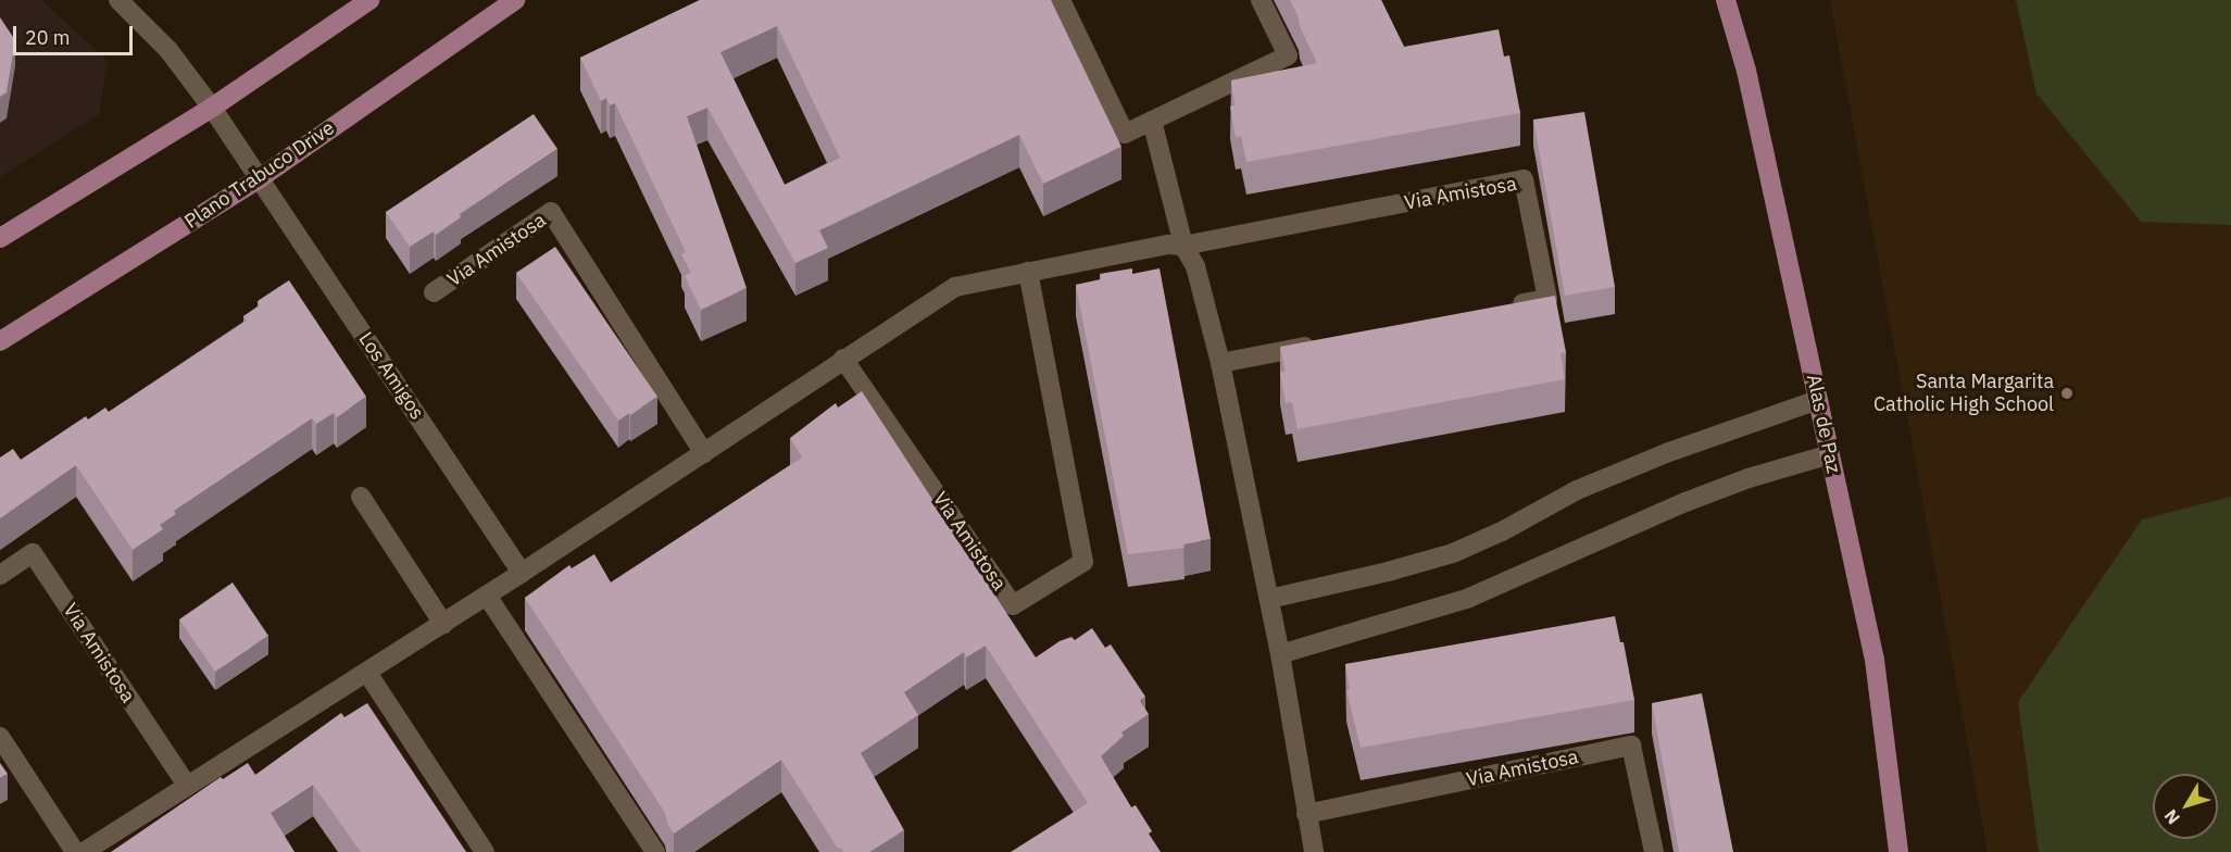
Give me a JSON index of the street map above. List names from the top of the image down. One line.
{"streets":{"main road":["Plano Trabuco Drive","Alas de Paz"],"street":["Via Amistosa","Los Amigos"]},"crossings":[["Plano Trabuco Drive","Los Amigos"],["Via Amistosa","Los Amigos"]],"places":["Santa Margarita Catholic High School"],"scale_bar":"20 m","north":"bottom left"}
